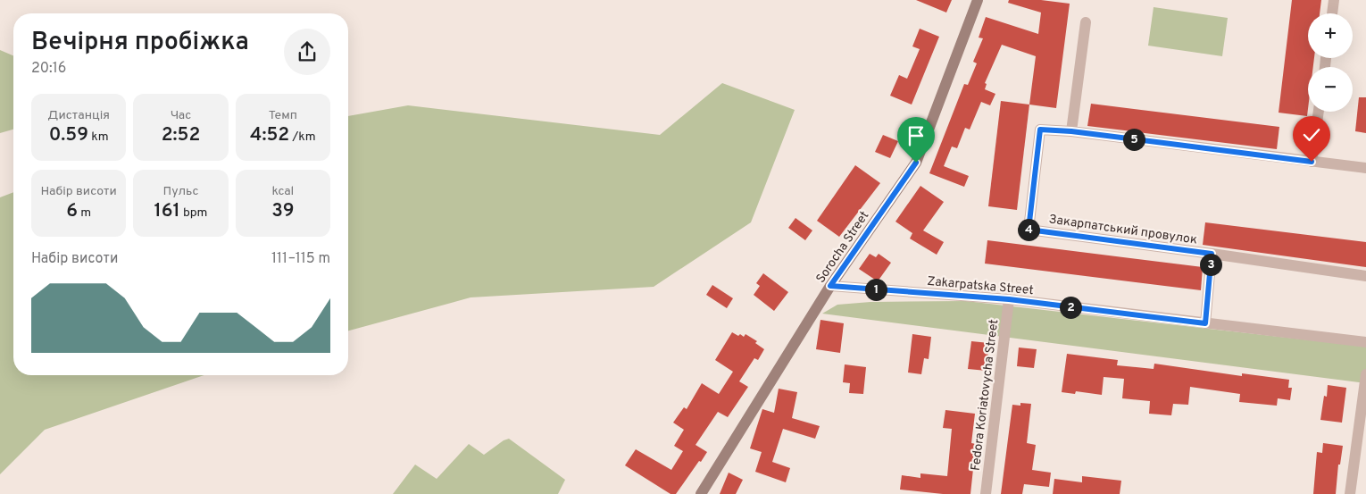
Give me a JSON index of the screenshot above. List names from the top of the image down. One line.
{"streets":{"main road":["Sorocha Street"],"street":["Закарпатський провулок","Zakarpatska Street","Fedora Koriatovycha Street"]},"crossings":[["Закарпатський провулок","Zakarpatska Street"],["Sorocha Street","Zakarpatska Street"],["Zakarpatska Street","Fedora Koriatovycha Street"]],"page":{"map_buttons":["+","−"],"heading":["Вечірня пробіжка","20:16"],"stats":[["Дистанція","0.59 km"],["Час","2:52"],["Темп","4:52 /km"],["Набір висоти","6 m"],["Пульс","161 bpm"],["kcal","39"]],"pins":["5","4","3","1","2"],"chart":["Набір висоти","111–115 m"]}}
